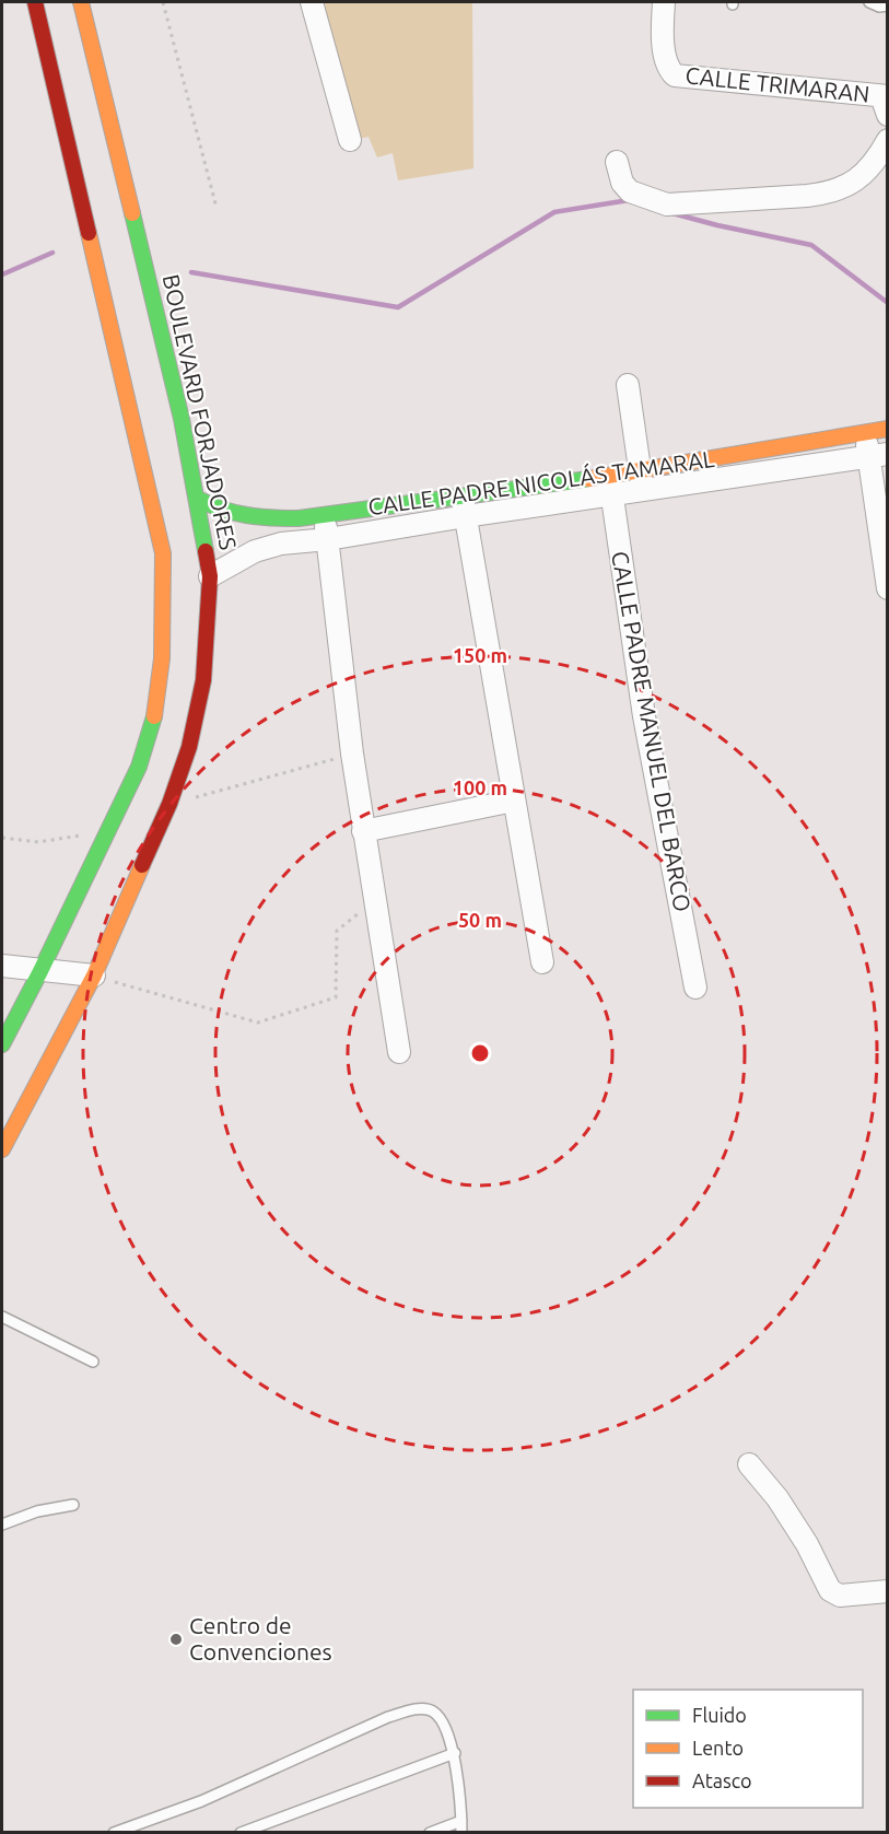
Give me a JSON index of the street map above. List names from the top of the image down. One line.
{"streets":{"main road":["BOULEVARD FORJADORES","CALLE PADRE NICOLÁS TAMARAL"],"street":["CALLE TRIMARAN","CALLE PADRE MANUEL DEL BARCO"]},"crossings":[["BOULEVARD FORJADORES","CALLE PADRE NICOLÁS TAMARAL"],["CALLE PADRE NICOLÁS TAMARAL","CALLE PADRE MANUEL DEL BARCO"]],"places":["Centro de Convenciones"],"legend":["Fluido","Lento","Atasco"],"rings":["150 m","100 m","50 m"]}
